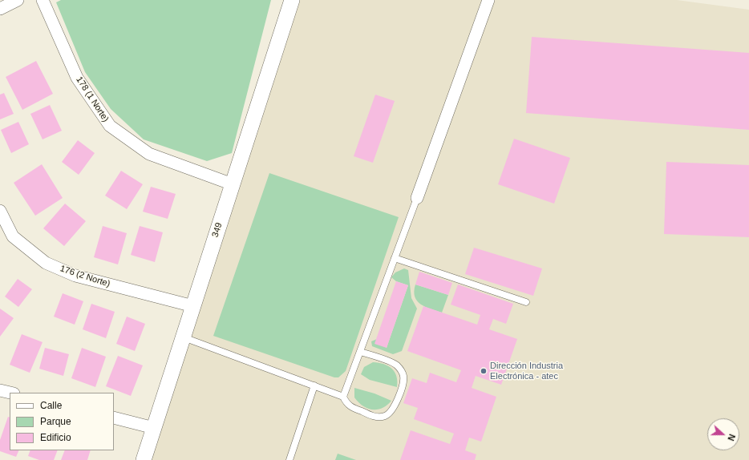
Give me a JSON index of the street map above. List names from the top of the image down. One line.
{"streets":{"street":["178 (1 Norte)","349","176 (2 Norte)"]},"crossings":[["178 (1 Norte)","349"],["349","176 (2 Norte)"]],"places":["Dirección Industria Electrónica - atec"],"legend":["Calle","Parque","Edificio"],"north":"right"}
